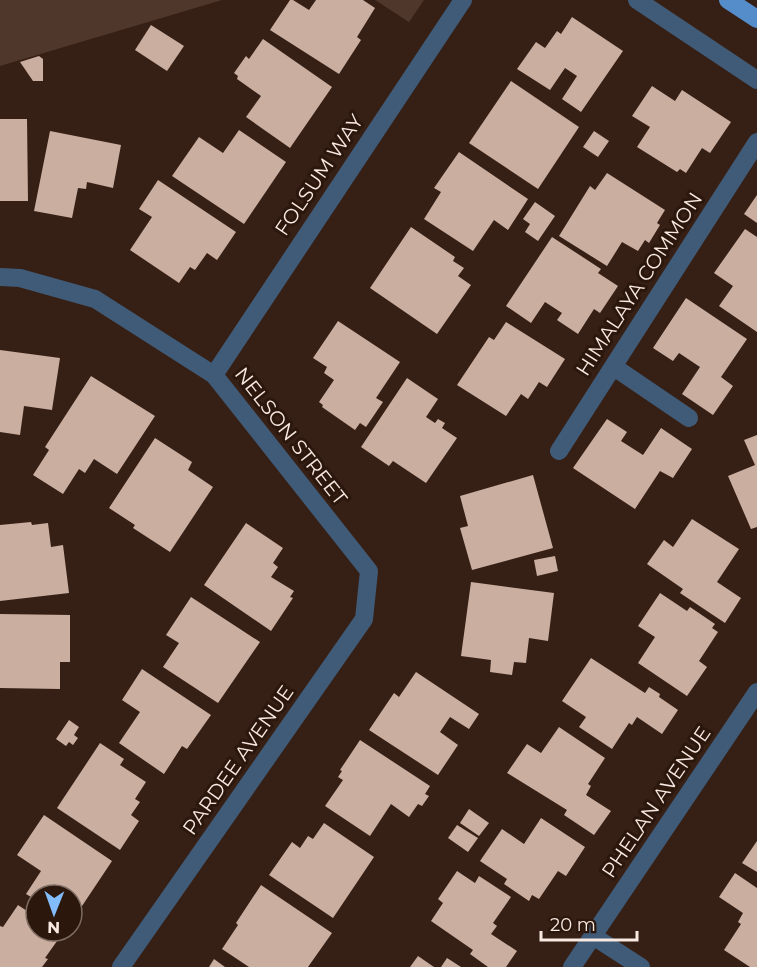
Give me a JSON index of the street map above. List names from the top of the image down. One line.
{"streets":{"street":["FOLSUM WAY","HIMALAYA COMMON","NELSON STREET","PARDEE AVENUE","PHELAN AVENUE"]},"crossings":[["FOLSUM WAY","NELSON STREET"],["NELSON STREET","PARDEE AVENUE"]],"scale_bar":"20 m","north":"bottom"}
